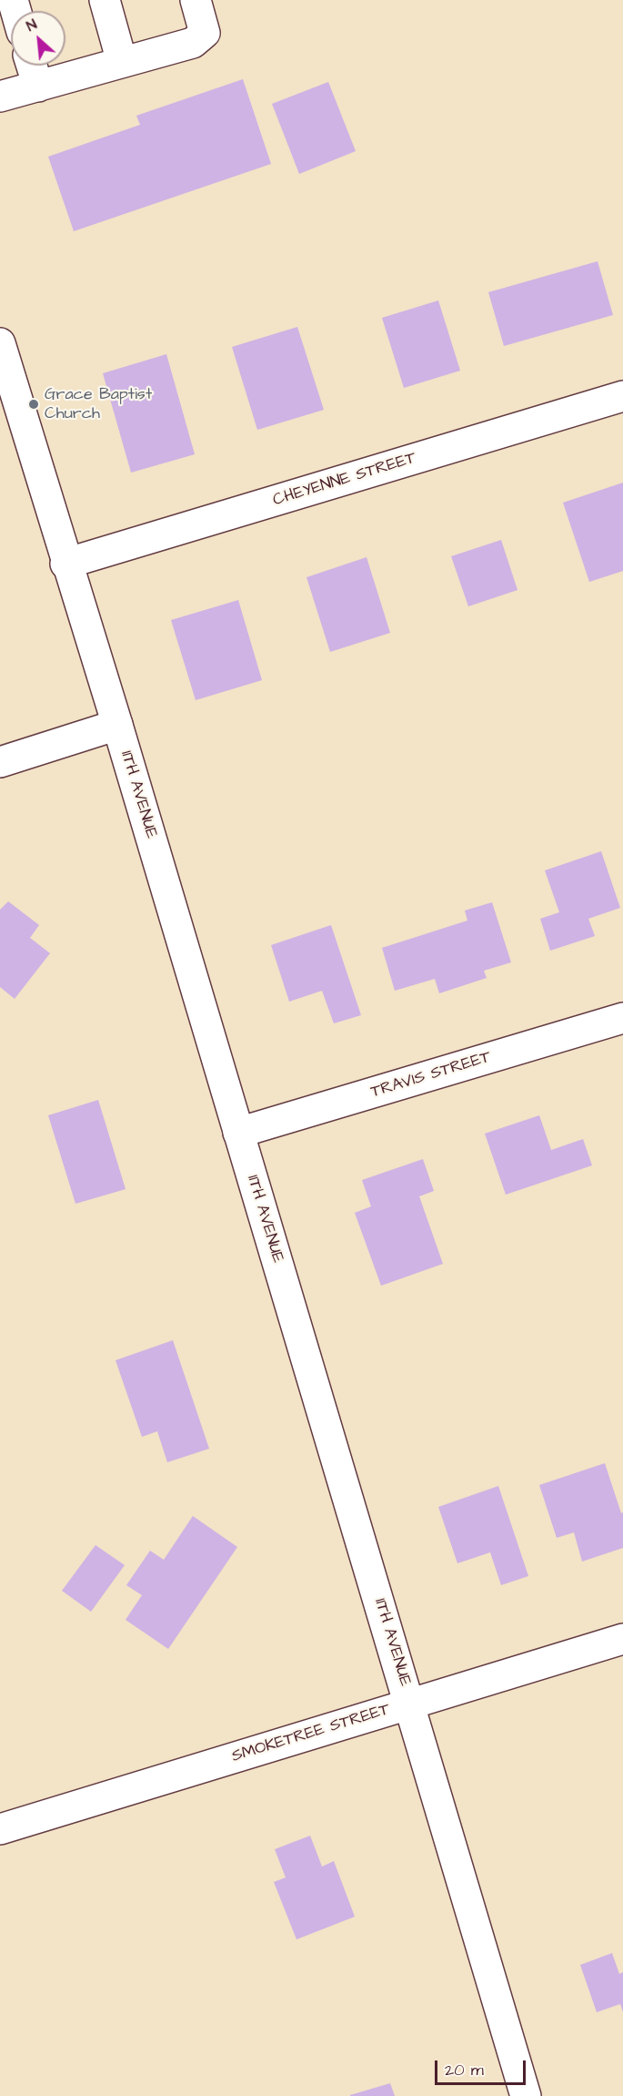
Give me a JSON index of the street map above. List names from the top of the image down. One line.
{"streets":{"main road":["CHEYENNE STREET","11TH AVENUE","TRAVIS STREET","SMOKETREE STREET"]},"crossings":[["CHEYENNE STREET","11TH AVENUE"],["11TH AVENUE","TRAVIS STREET"],["11TH AVENUE","SMOKETREE STREET"]],"places":["Grace Baptist Church"],"scale_bar":"20 m","north":"top left"}
